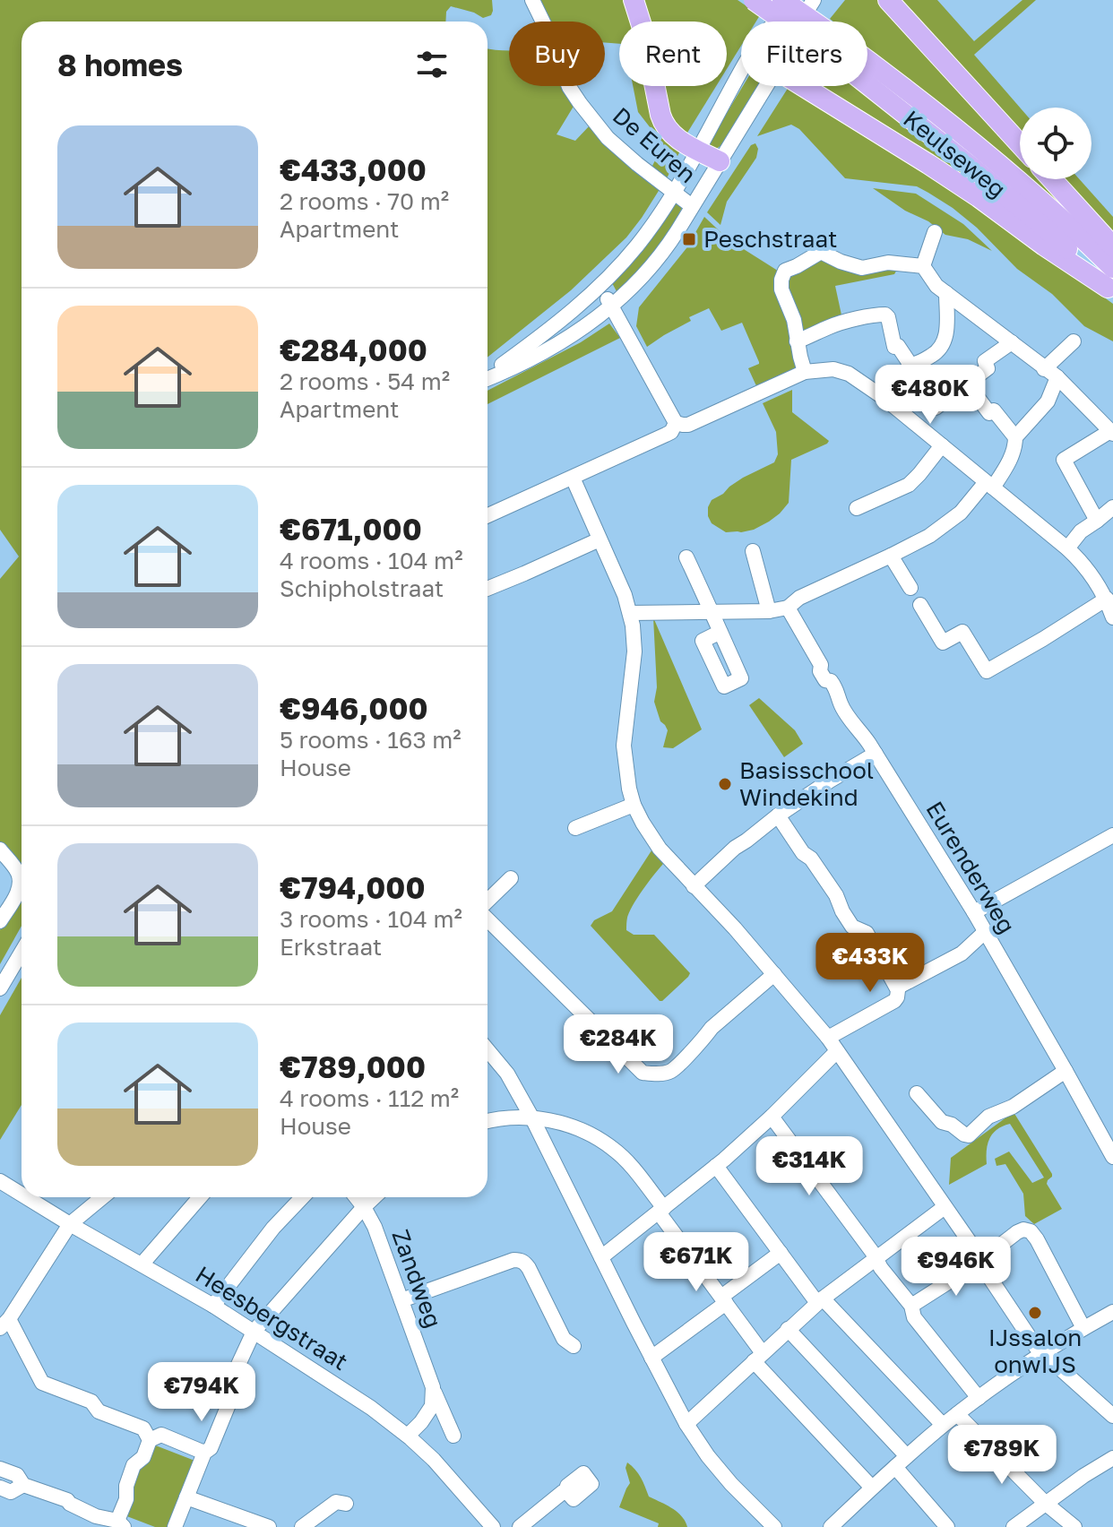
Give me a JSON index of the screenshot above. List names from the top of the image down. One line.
{"streets":{"highway":["Keulseweg"],"street":["De Euren","Eurenderweg","Zandweg","Heesbergstraat"]},"places":{"transit":["Peschstraat"],"other":["Basisschool Windekind","IJssalon onwIJS"]},"page":{"chip":["Buy","Rent","Filters"],"heading":"8 homes","list":[{"name":"€433,000","note":"2 rooms · 70 m² · Apartment"},{"name":"€284,000","note":"2 rooms · 54 m² · Apartment"},{"name":"€671,000","note":"4 rooms · 104 m² · Schipholstraat"},{"name":"€946,000","note":"5 rooms · 163 m² · House"},{"name":"€794,000","note":"3 rooms · 104 m² · Erkstraat"},{"name":"€789,000","note":"4 rooms · 112 m² · House"}],"price":["€480K","€433K","€284K","€314K","€671K","€946K","€794K","€789K"]}}
